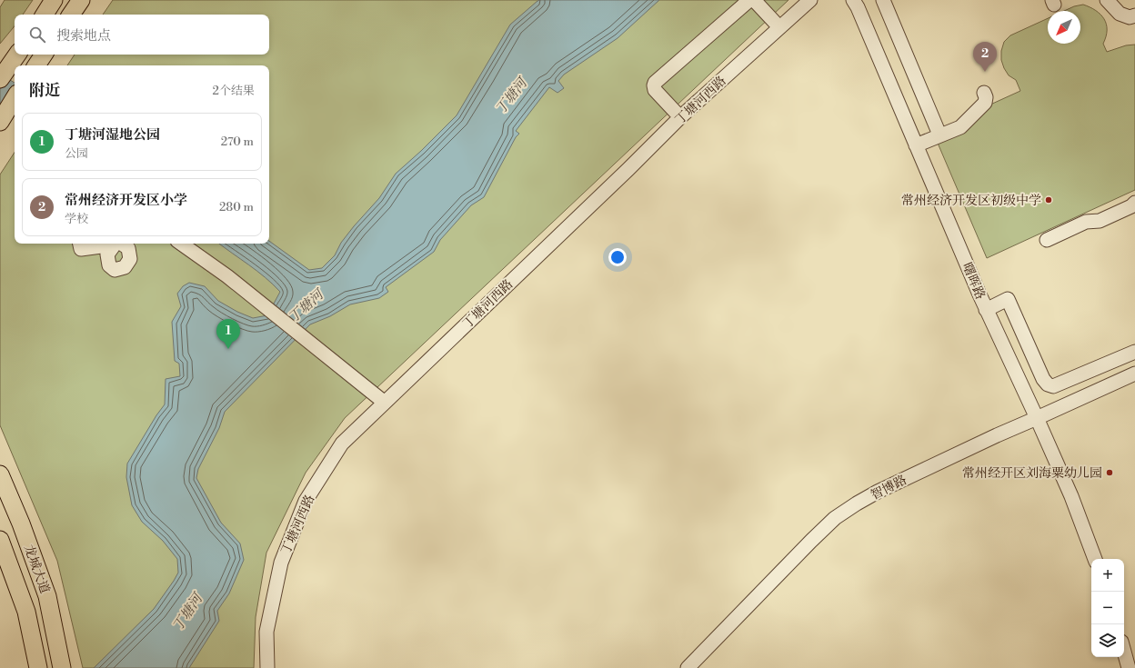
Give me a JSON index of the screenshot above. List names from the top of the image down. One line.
{"streets":{"main road":["龙城大道"],"street":["丁塘河西路","曙晖路","智博路"]},"crossings":[["曙晖路","智博路"]],"water":["丁塘河"],"places":["常州经济开发区初级中学","常州经开区刘海粟幼儿园"],"north":"bottom left","page":{"search":"搜索地点","pins":["2","1"],"heading":["附近","2个结果"],"list":[{"mark":"1","name":"丁塘河湿地公园","note":"公园","value":"270 m"},{"mark":"2","name":"常州经济开发区小学","note":"学校","value":"280 m"}],"map_buttons":["+","−"]}}
